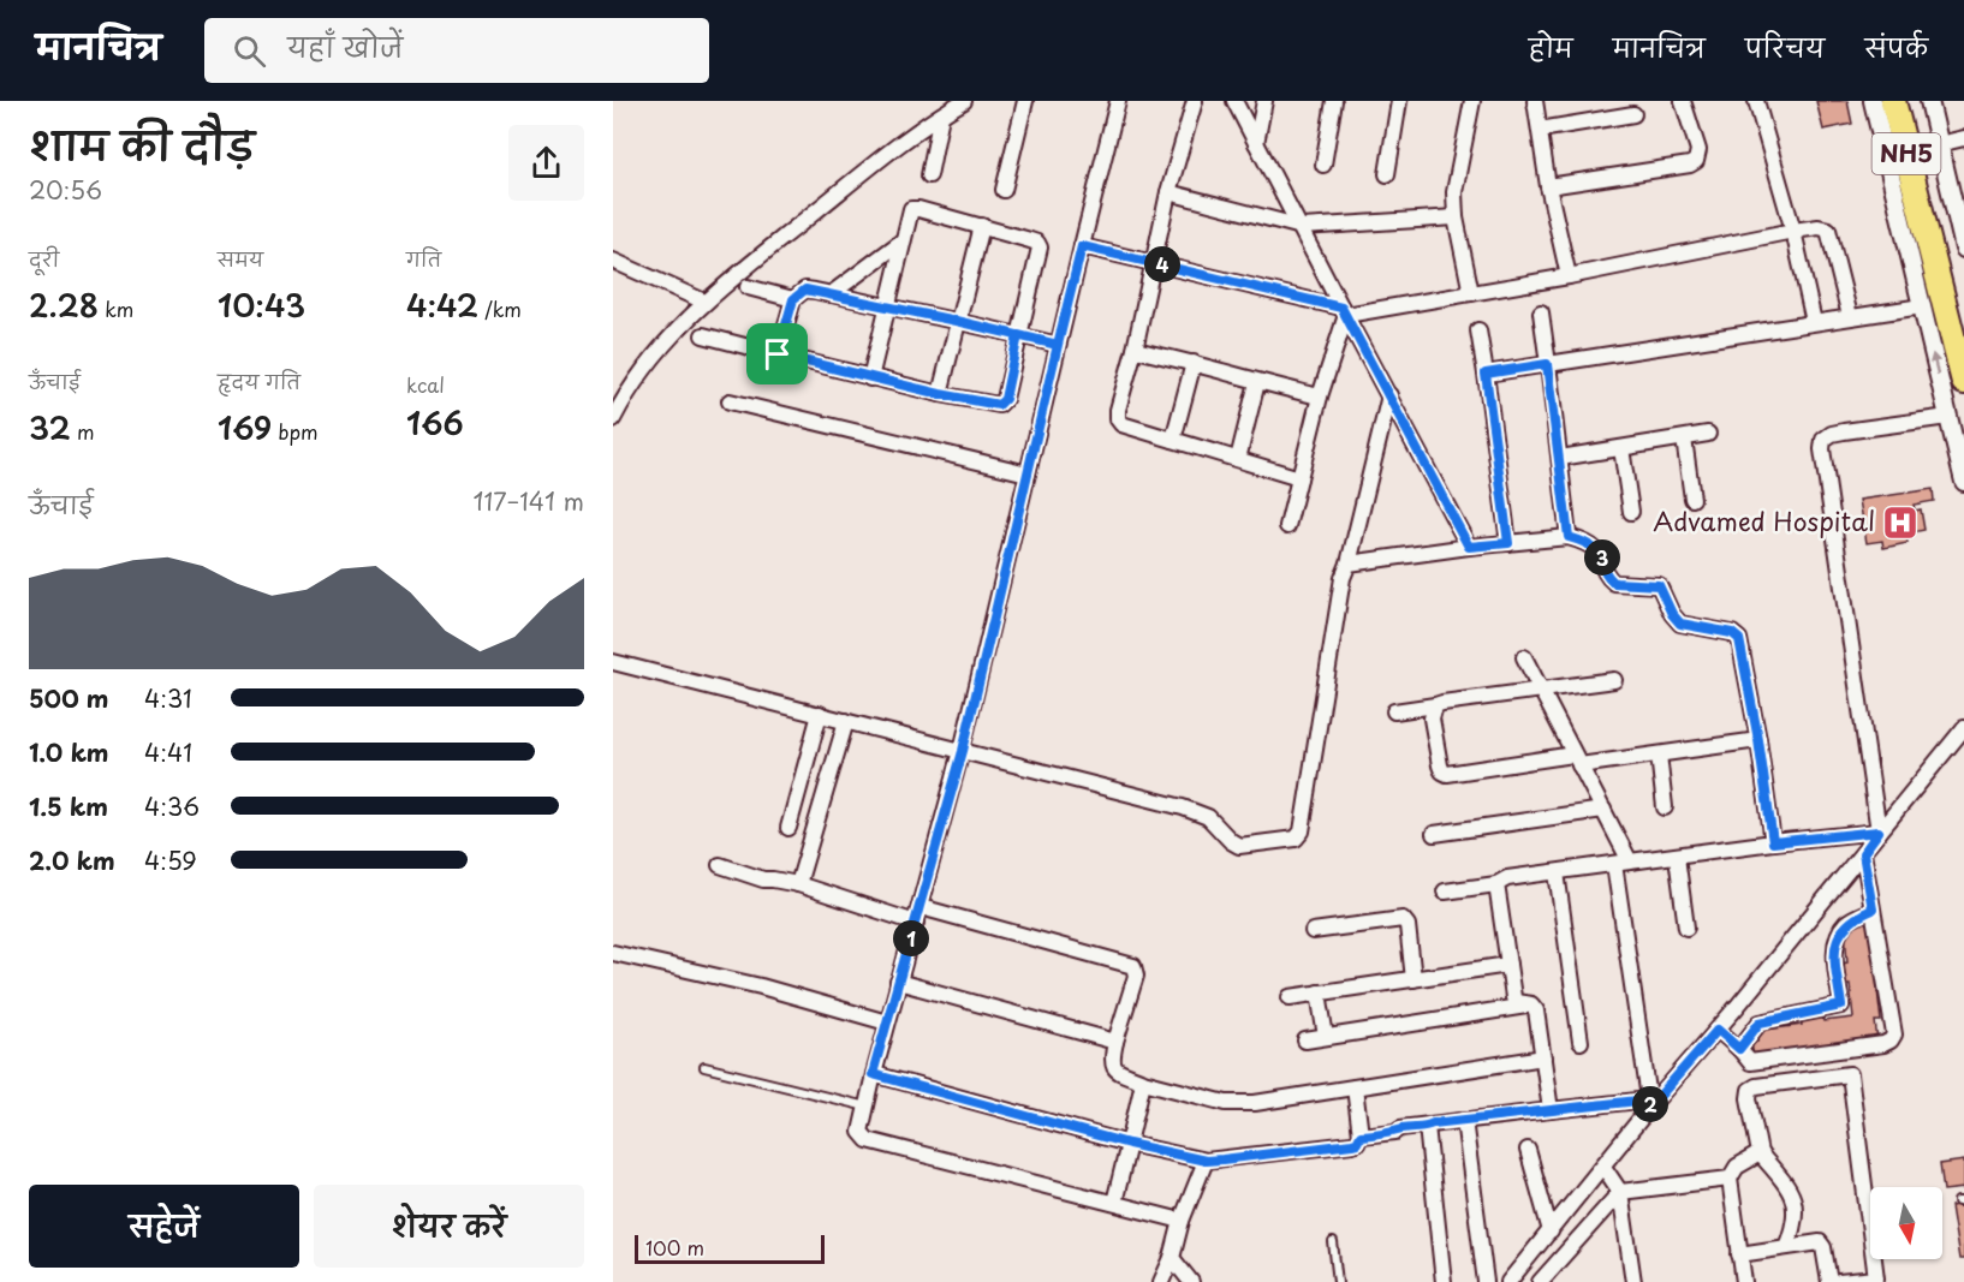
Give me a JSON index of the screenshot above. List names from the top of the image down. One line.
{"streets":{"highway":["NH5"]},"places":{"hospital":["Advamed Hospital"]},"scale_bar":"100 m","north":"bottom","page":{"header":"मानचित्र","search":"यहाँ खोजें","nav":["होम","मानचित्र","परिचय","संपर्क"],"heading":["शाम की दौड़","20:56"],"stats":[["दूरी","2.28 km"],["समय","10:43"],["गति","4:42 /km"],["ऊँचाई","32 m"],["हृदय गति","169 bpm"],["kcal","166"]],"pins":["4","3","1","2"],"chart":["ऊँचाई","117–141 m"],"list":[{"name":"500 m","note":"4:31"},{"name":"1.0 km","note":"4:41"},{"name":"1.5 km","note":"4:36"},{"name":"2.0 km","note":"4:59"}],"buttons":["सहेजें","शेयर करें"],"scale":"100 m"}}
